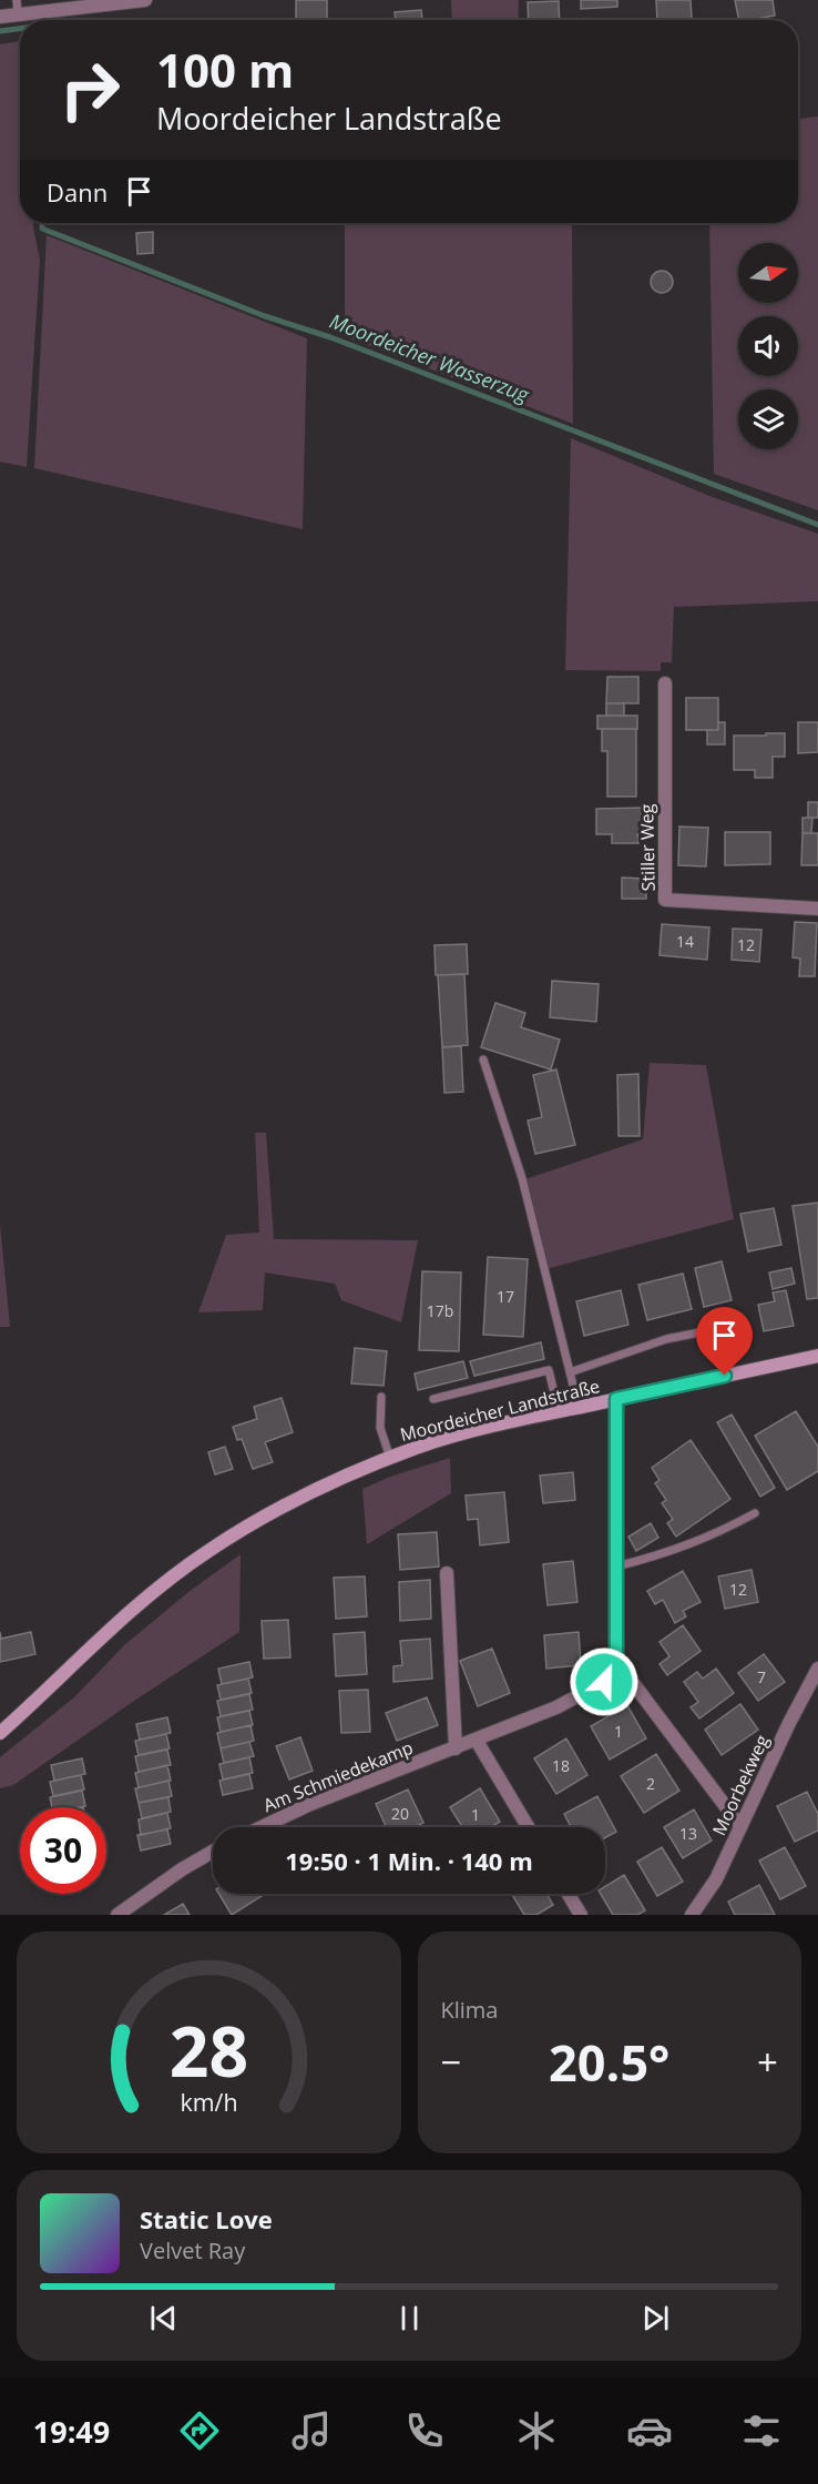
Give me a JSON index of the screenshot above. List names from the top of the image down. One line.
{"streets":{"main road":["Moordeicher Landstraße"],"street":["Stiller Weg","Am Schmiedekamp","Moorbekweg"]},"water":["Moordeicher Wasserzug"],"house_numbers":["14","12","17","17b","12","7","1","18","2","20","1","13"],"north":"right","page":{"turn":["100 m","Moordeicher Landstraße"],"then":"Dann","limit":"30","trip":"19:50 · 1 Min. · 140 m","tile":"Klima","heat":["−","20.5°","+"],"song":["Static Love","Velvet Ray"],"tabs":"19:49","gauge":["28","km/h"]}}
